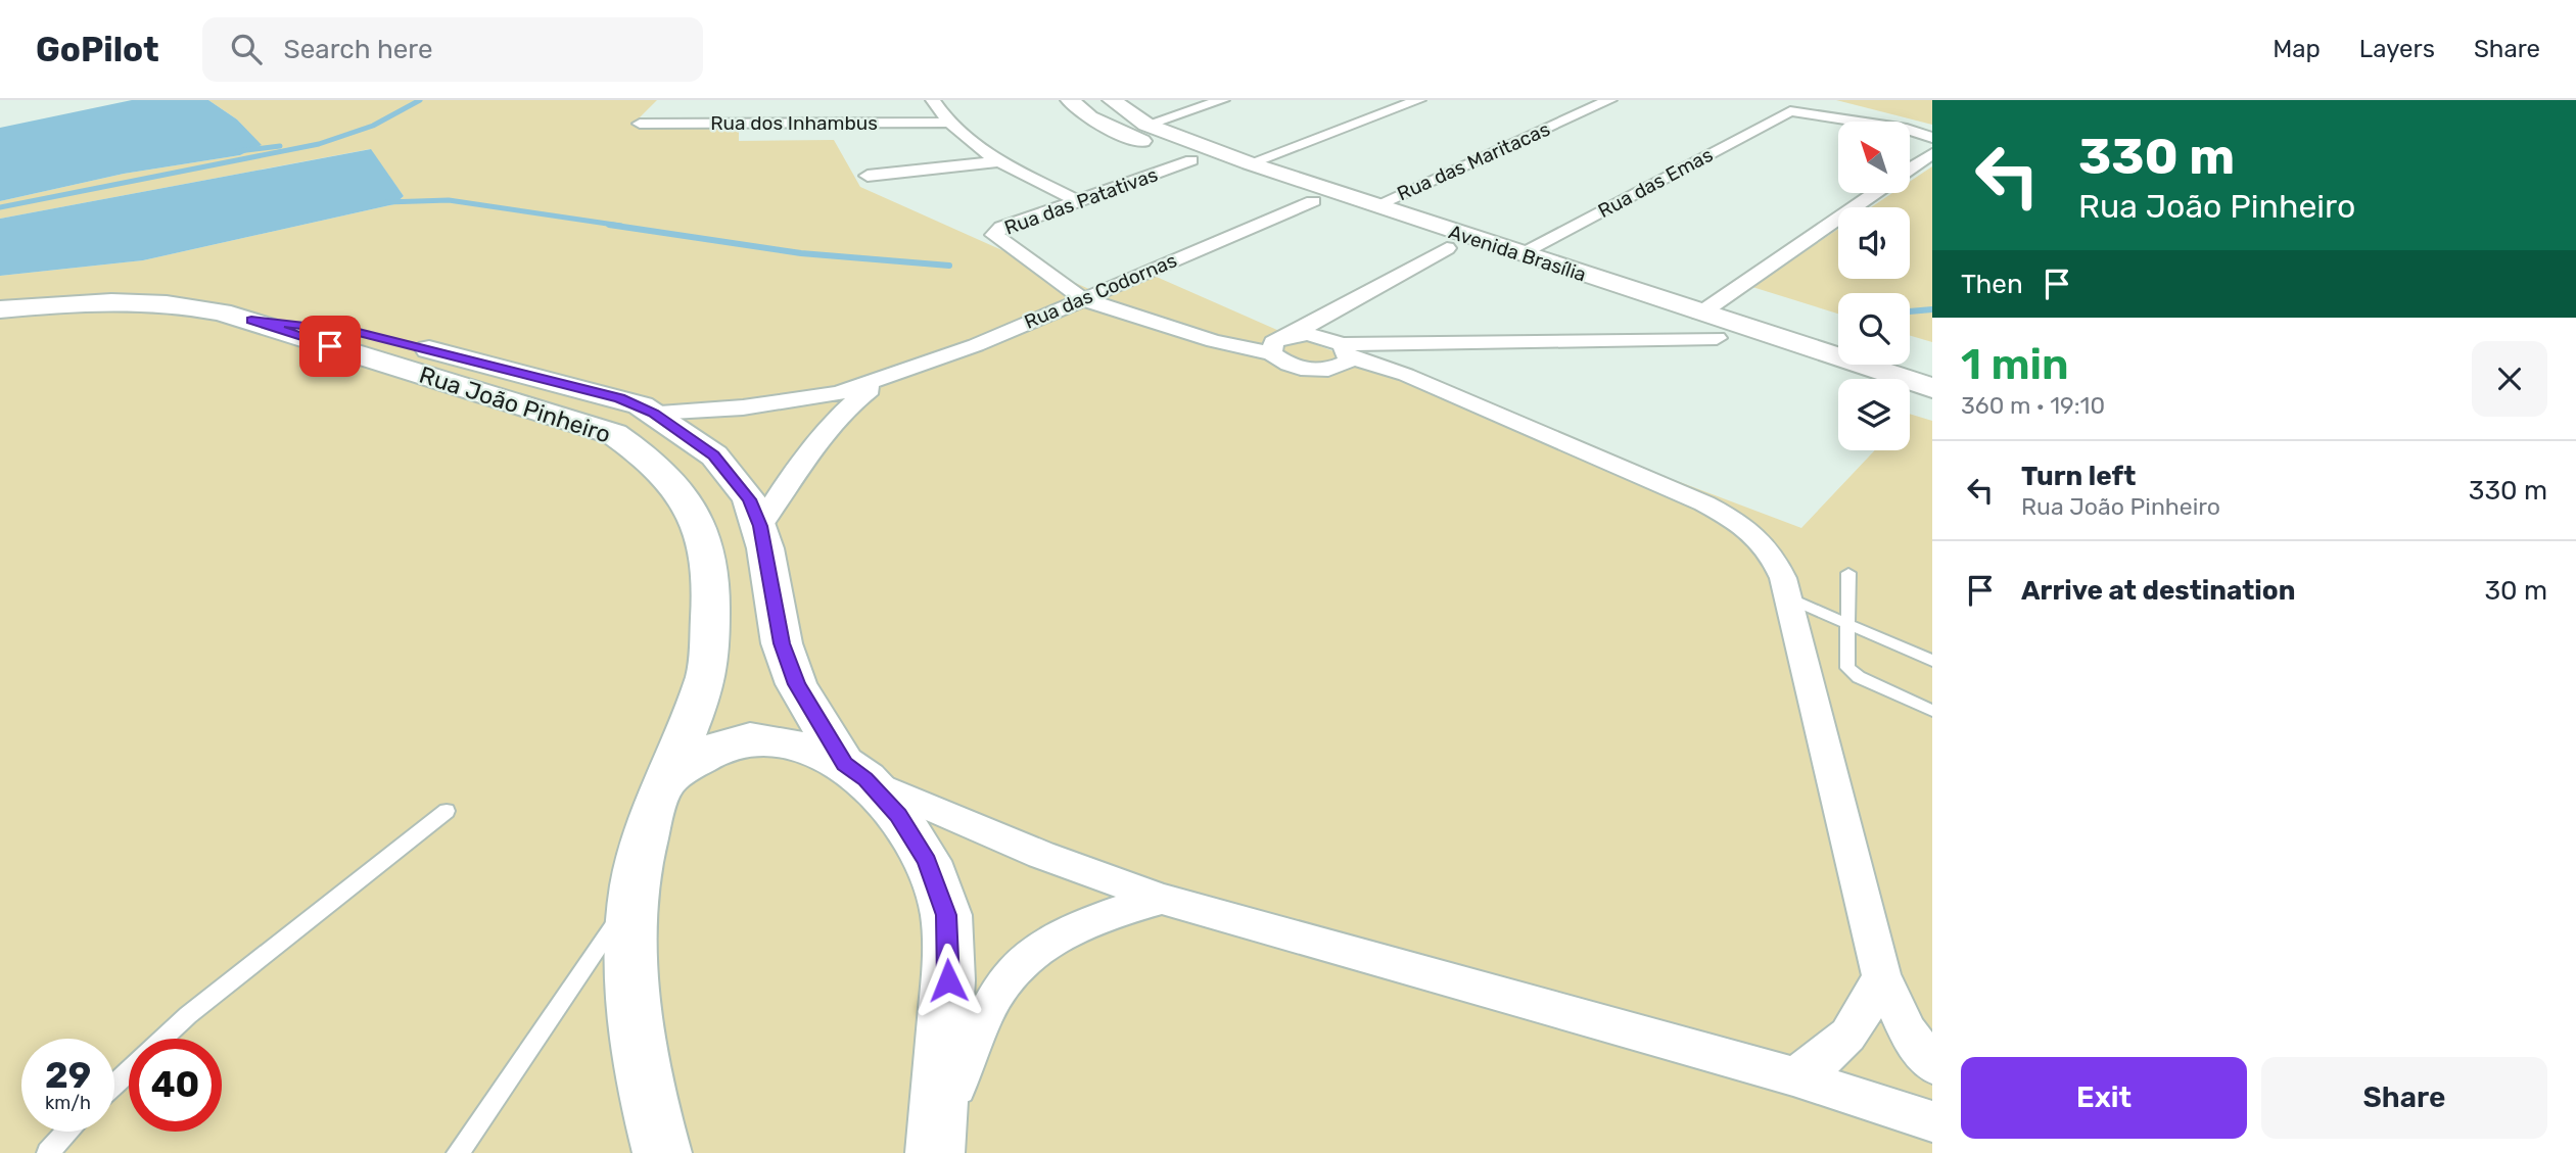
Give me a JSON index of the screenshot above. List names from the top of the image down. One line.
{"streets":{"street":["Rua dos Inhambus","Rua das Maritacas","Rua das Emas","Rua das Patativas","Avenida Brasília","Rua das Codornas","Rua João Pinheiro"]},"crossings":[["Rua das Maritacas","Avenida Brasília"],["Rua das Emas","Avenida Brasília"],["Rua das Patativas","Avenida Brasília"],["Rua das Patativas","Rua das Codornas"],["Avenida Brasília","Rua das Codornas"],["Rua das Codornas","Rua João Pinheiro"]],"north":"top left","page":{"header":"GoPilot","search":"Search here","nav":["Map","Layers","Share"],"turn":["330 m","Rua João Pinheiro"],"then":"Then","heading":["1 min","360 m · 19:10"],"list":[{"name":"Turn left","note":"Rua João Pinheiro","value":"330 m"},{"name":"Arrive at destination","value":"30 m"}],"speed":"29 km/h","limit":"40","buttons":["Exit","Share"]}}
